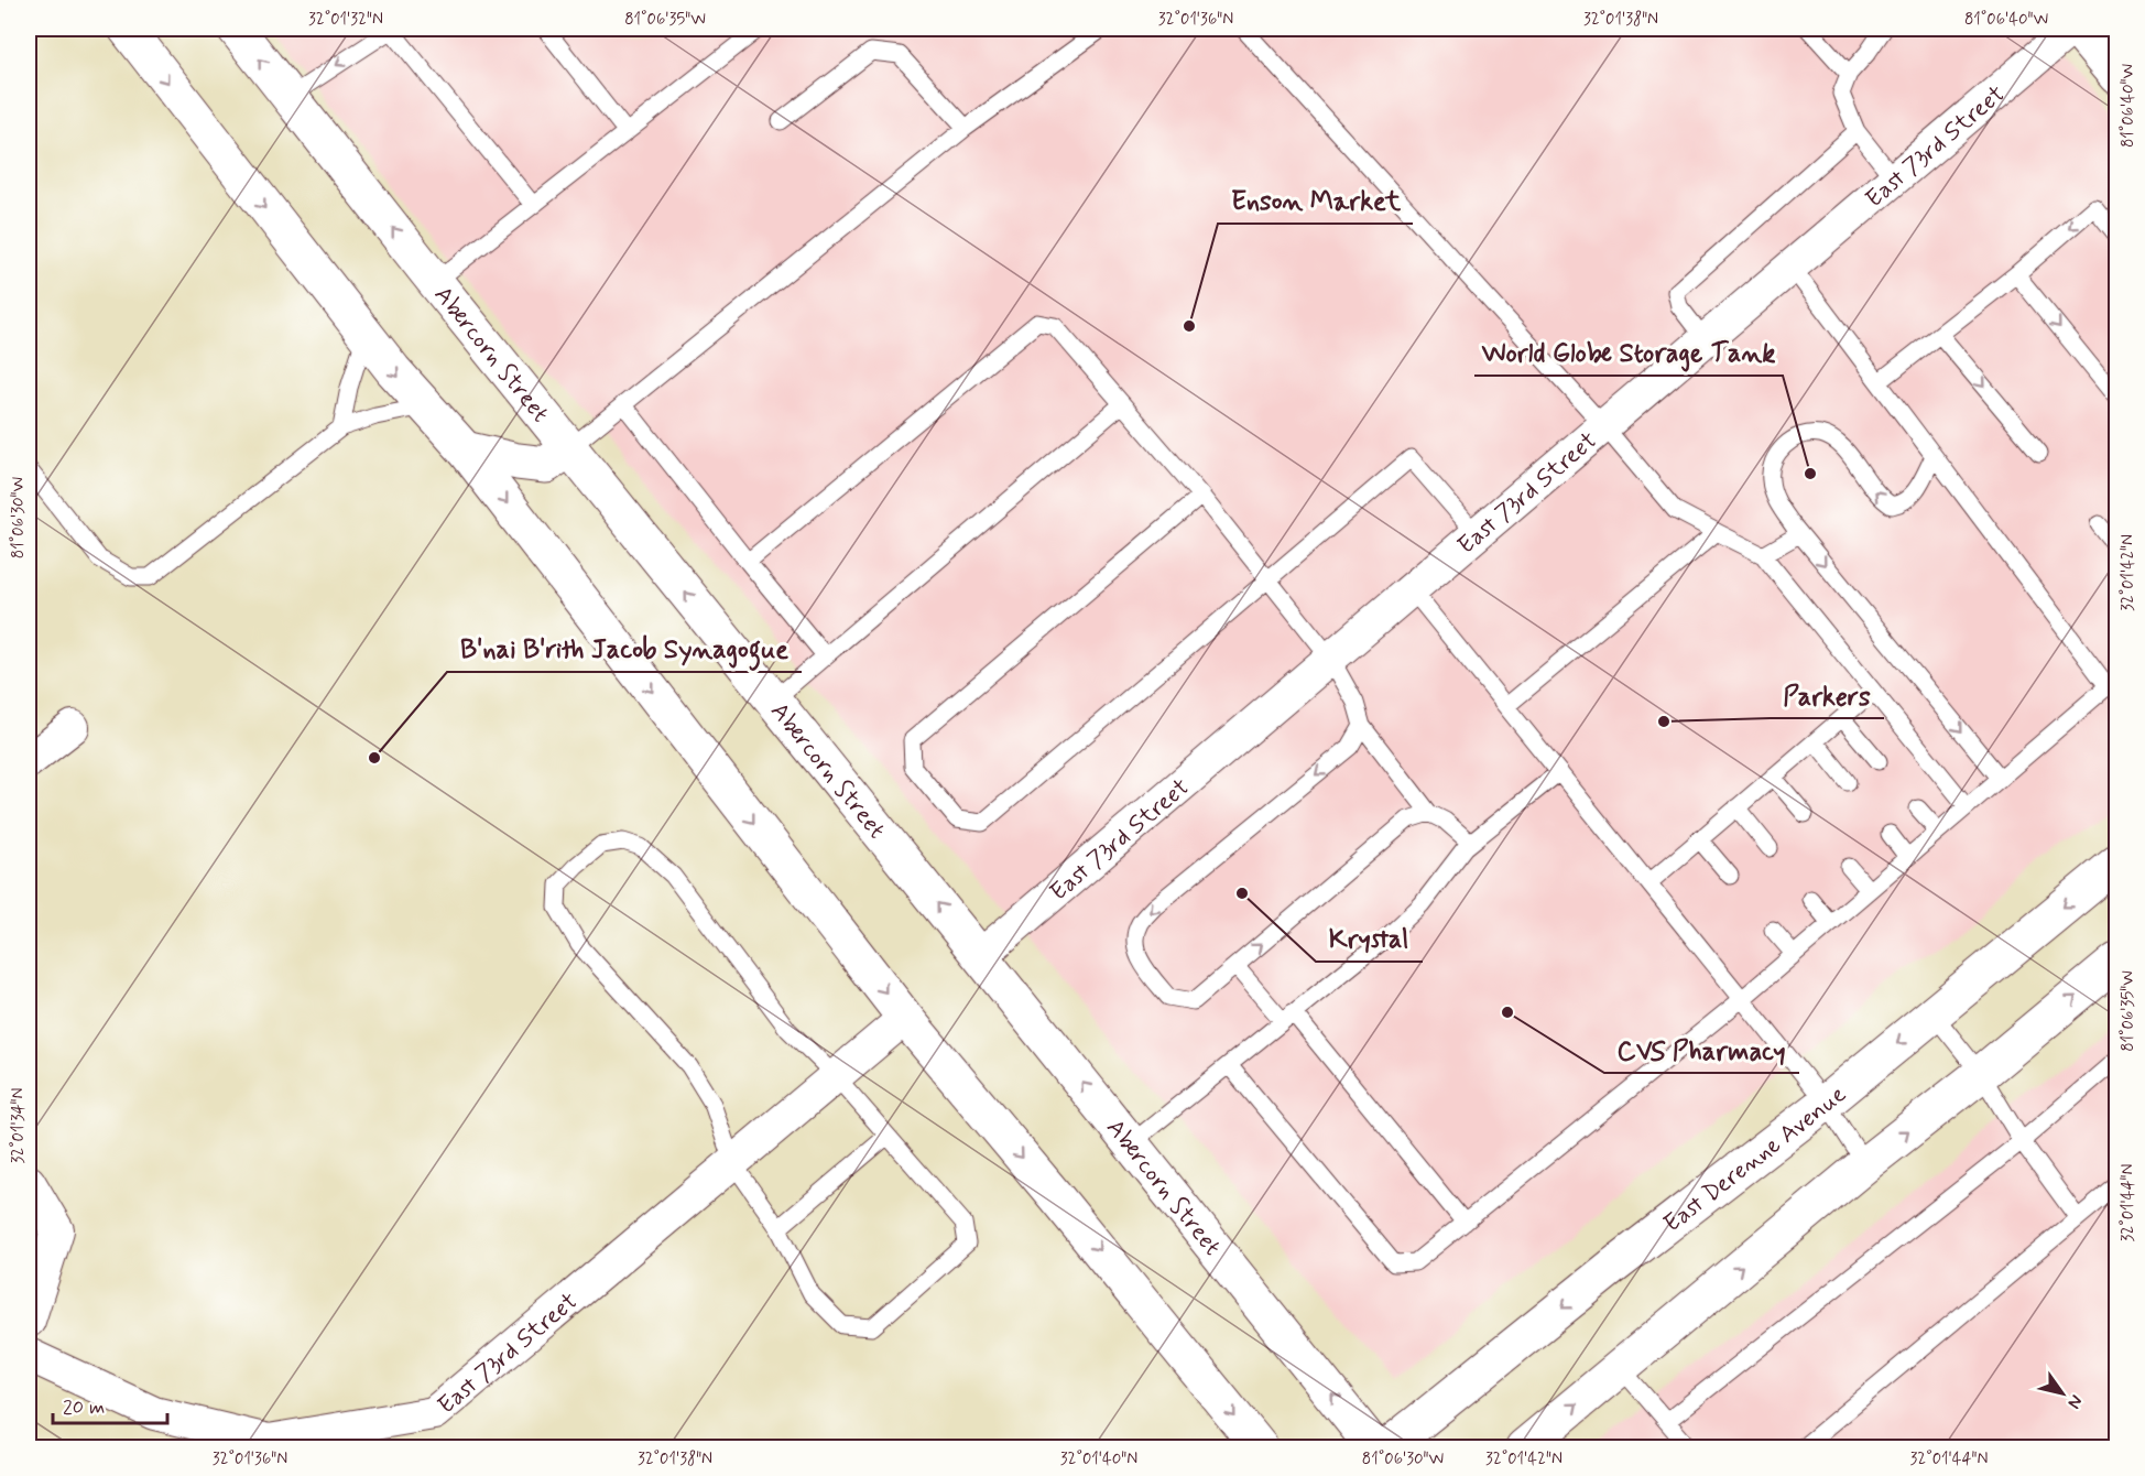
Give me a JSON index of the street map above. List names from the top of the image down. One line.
{"streets":{"main road":["Abercorn Street","East Derenne Avenue"],"street":["East 73rd Street"]},"crossings":[["East 73rd Street","Abercorn Street"]],"places":["Enson Market","World Globe Storage Tank","Parkers","B'nai B'rith Jacob Synagogue","Krystal","CVS Pharmacy"],"scale_bar":"20 m","north":"bottom right","coordinates":["32°01'32\"N","81°06'35\"W","32°01'36\"N","32°01'38\"N","81°06'40\"W","81°06'30\"W","32°01'42\"N","32°01'34\"N","32°01'44\"N","32°01'40\"N"]}
